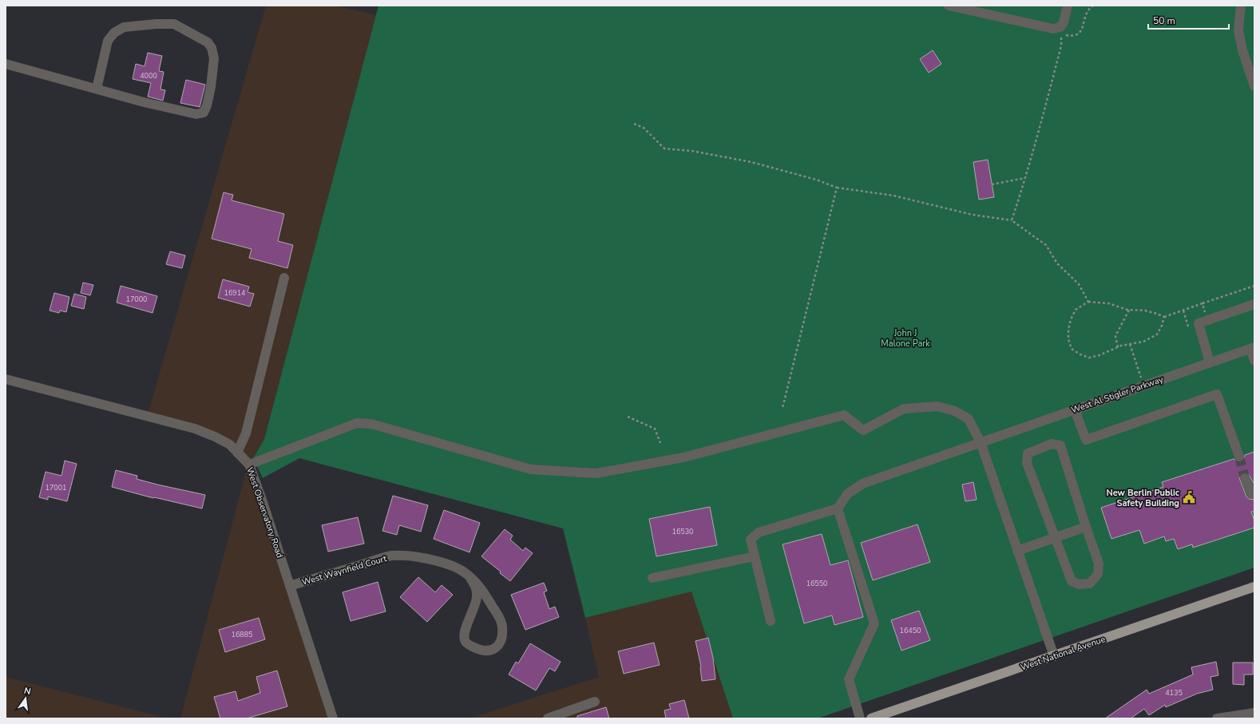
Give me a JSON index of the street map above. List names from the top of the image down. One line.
{"streets":{"main road":["West National Avenue"],"street":["West Al Stigler Parkway","West Observatory Road","West Waynfield Court"]},"crossings":[["West Observatory Road","West Waynfield Court"]],"parks":["John J Malone Park"],"places":{"public building":["New Berlin Public Safety Building"]},"house_numbers":["4000","16914","17000","17001","16530","16550","16450","16885","4135"],"scale_bar":"50 m","north":"top"}
